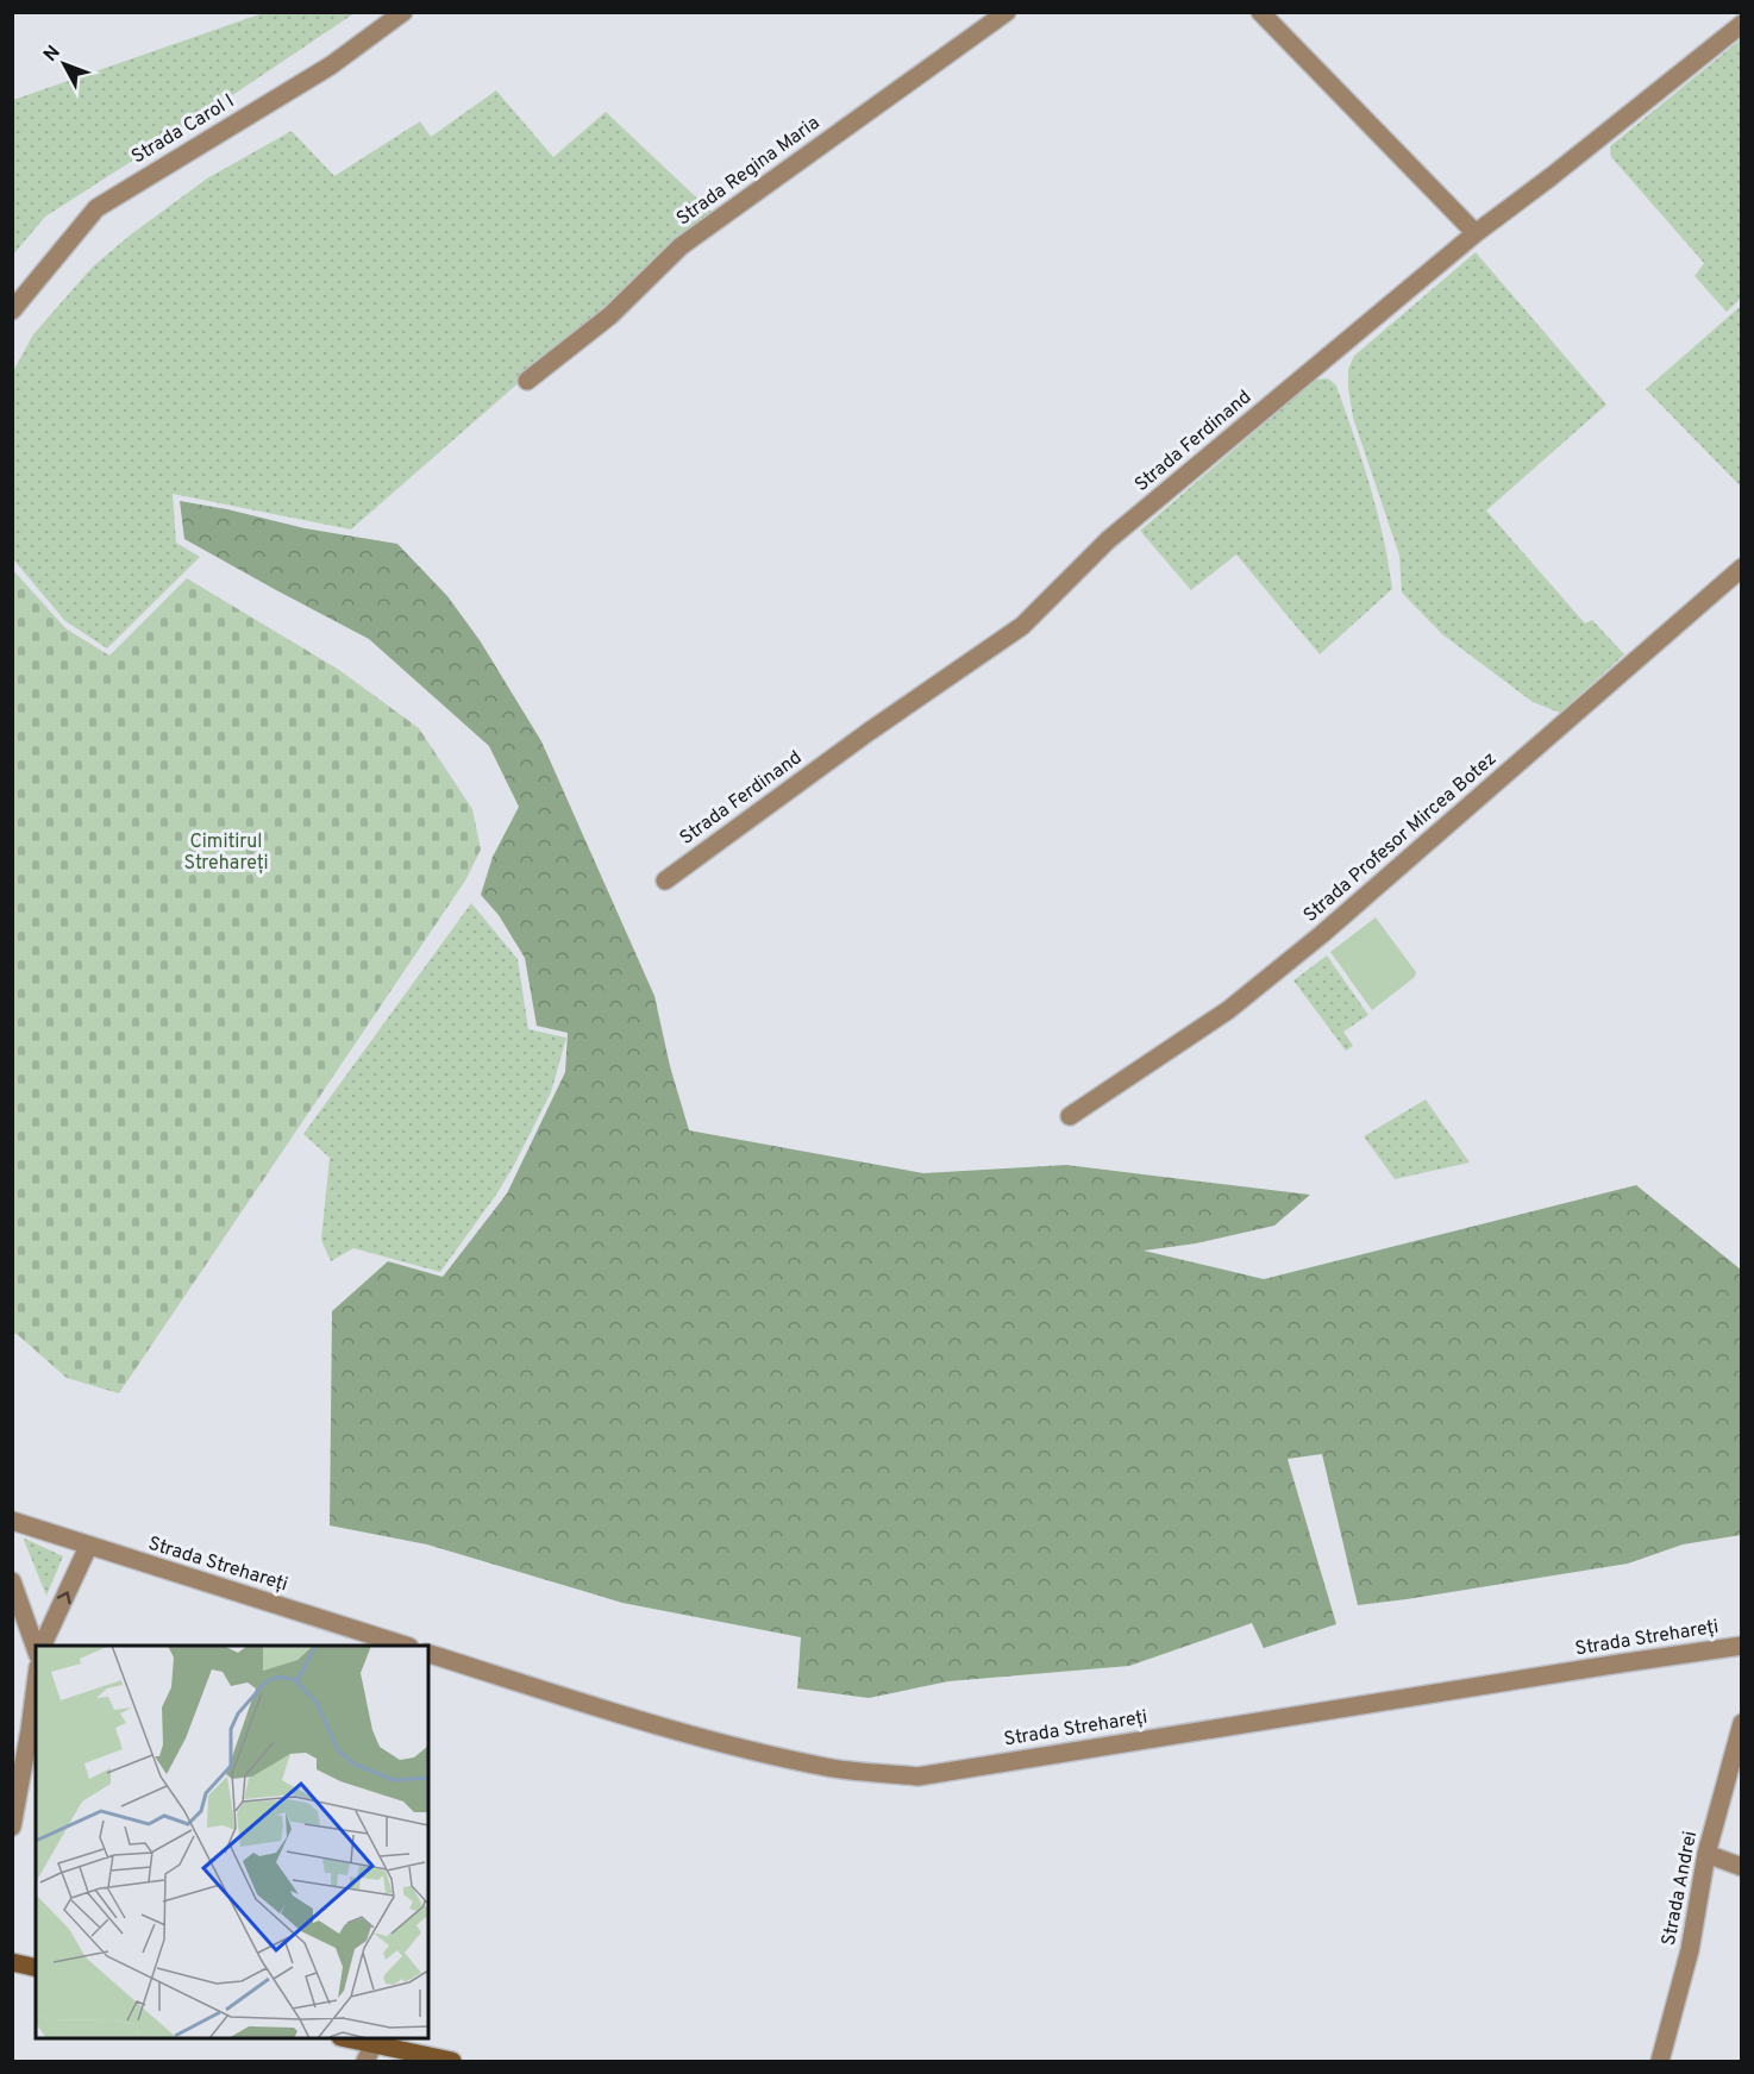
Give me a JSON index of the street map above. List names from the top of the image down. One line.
{"streets":{"street":["Strada Carol I","Strada Regina Maria","Strada Ferdinand","Strada Profesor Mircea Botez","Strada Strehareți","Strada Andrei"]},"parks":["Cimitirul Strehareți"],"north":"top left"}
